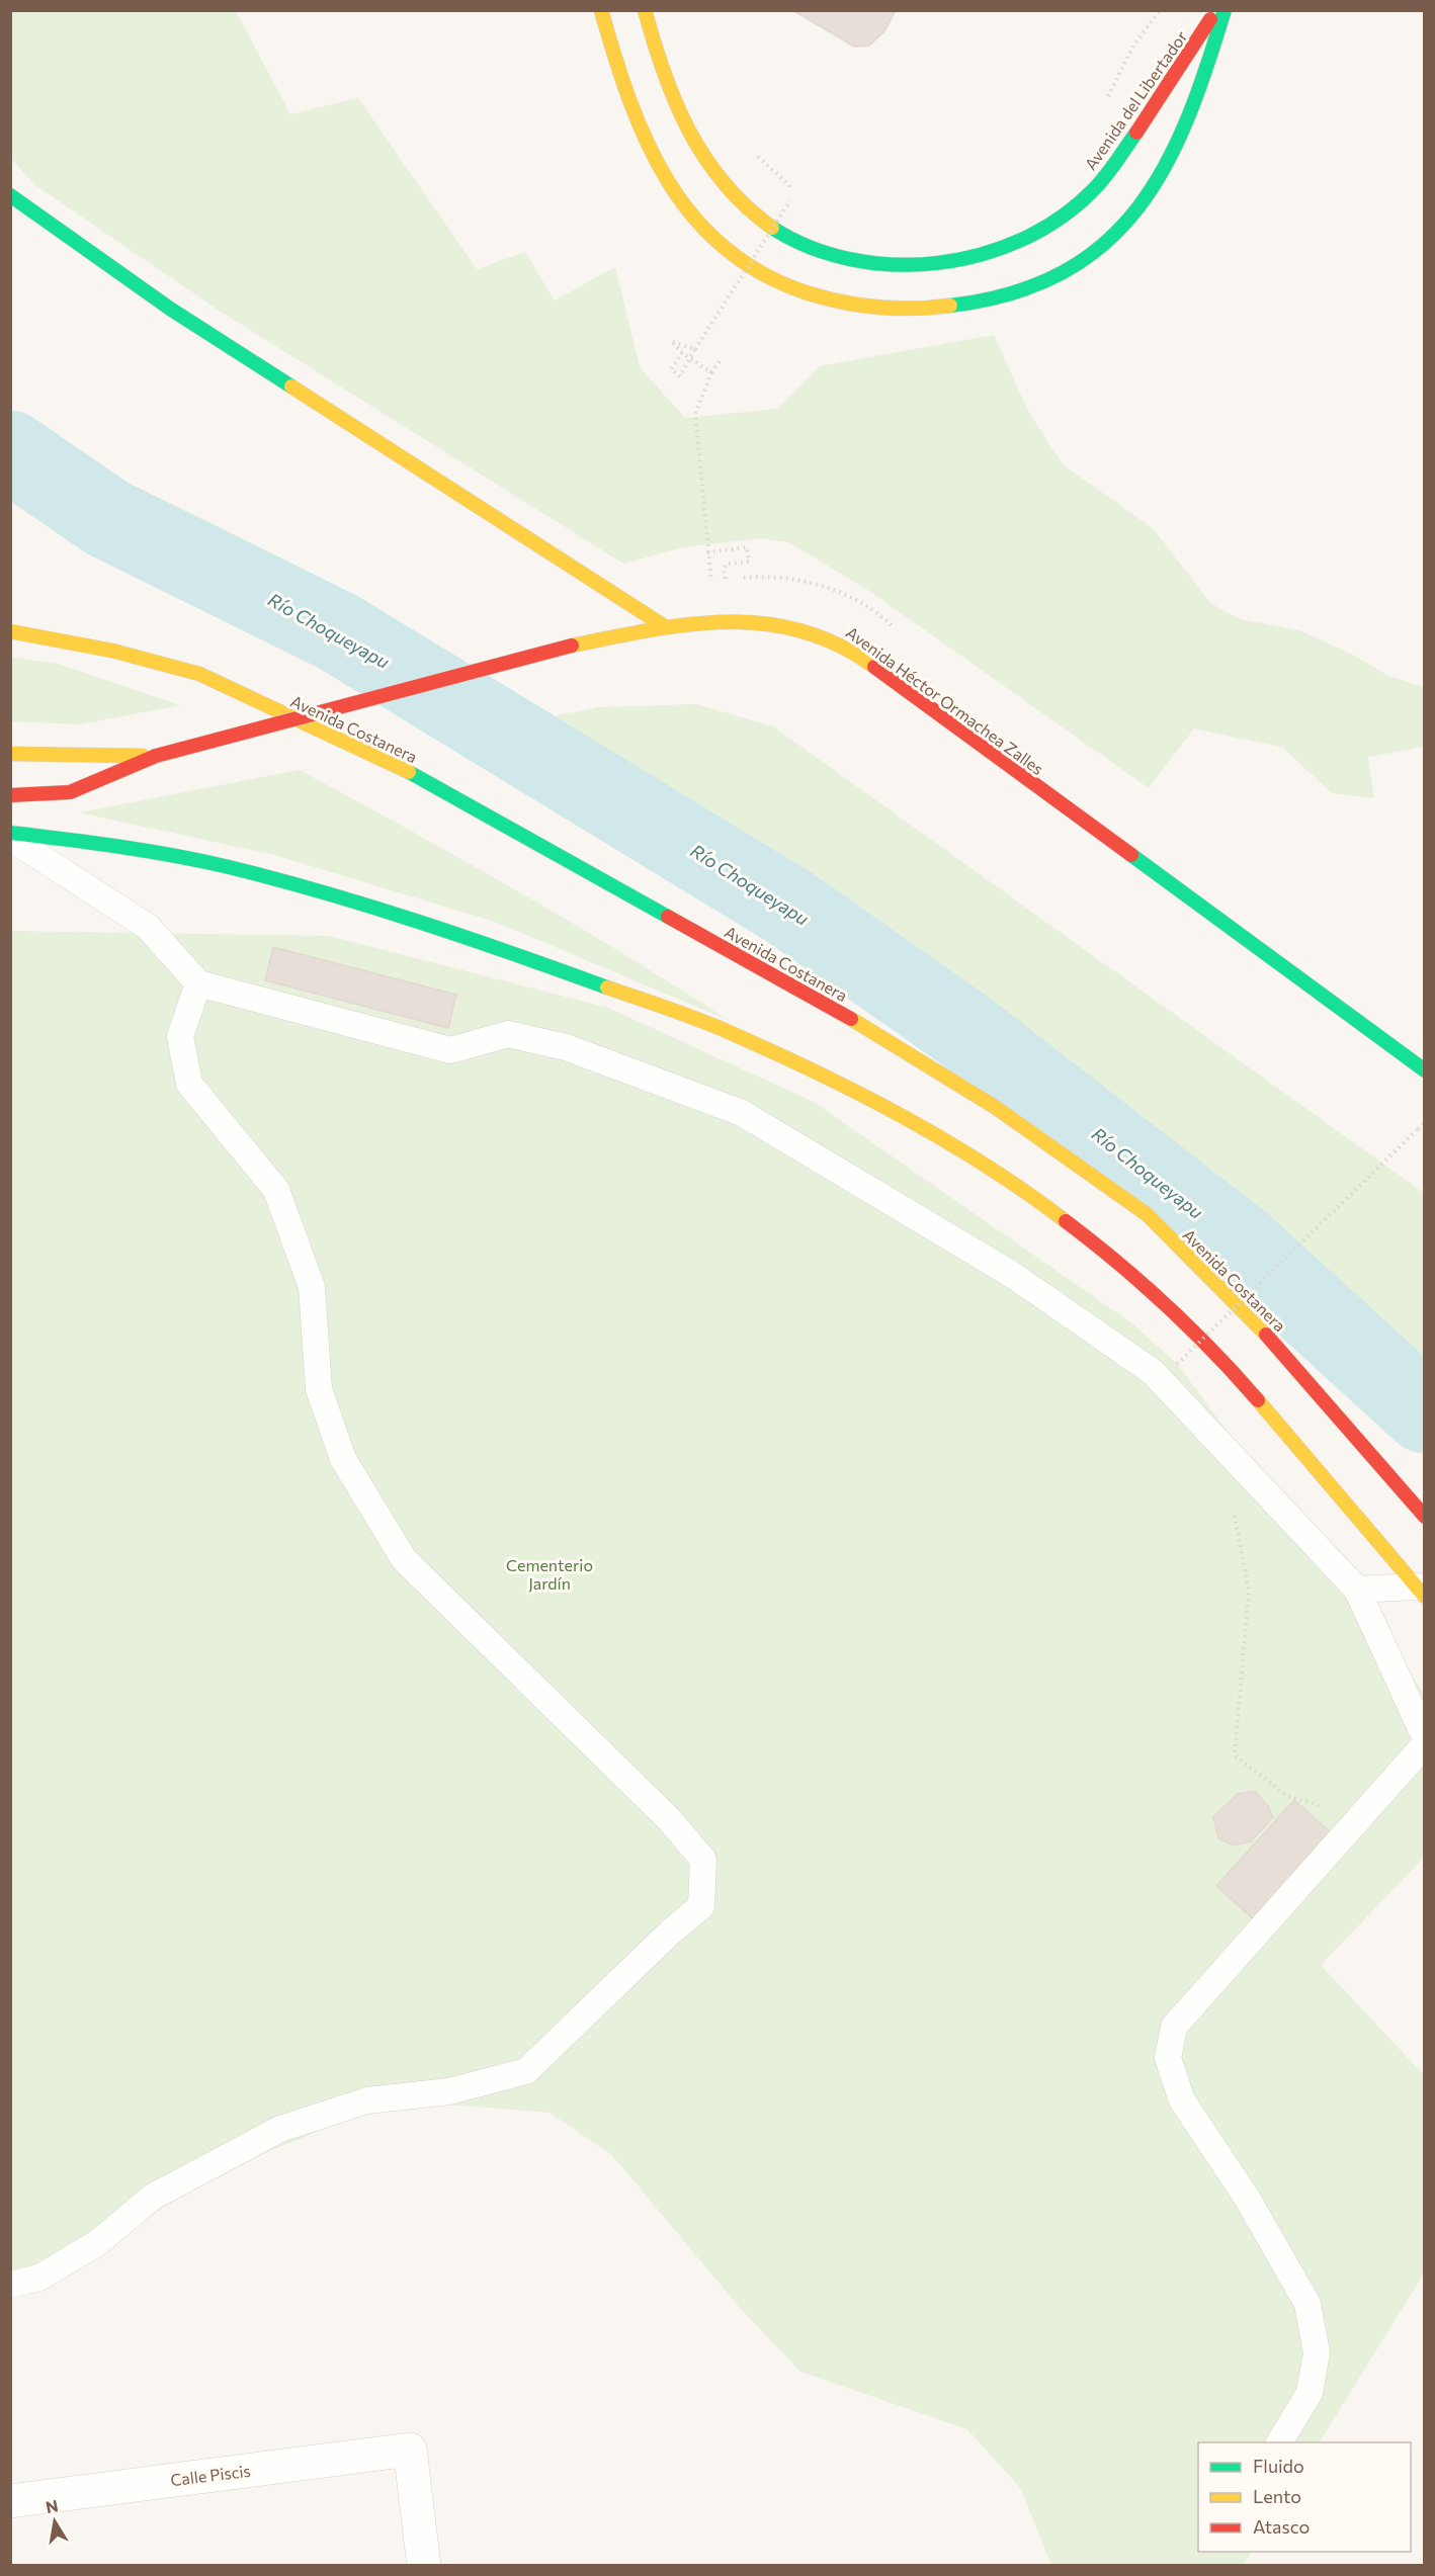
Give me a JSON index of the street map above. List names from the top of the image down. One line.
{"streets":{"main road":["Avenida del Libertador","Avenida Héctor Ormachea Zalles","Avenida Costanera"],"street":["Calle Piscis"]},"water":["Río Choqueyapu"],"parks":["Cementerio Jardín"],"legend":["Fluido","Lento","Atasco"],"north":"top"}
